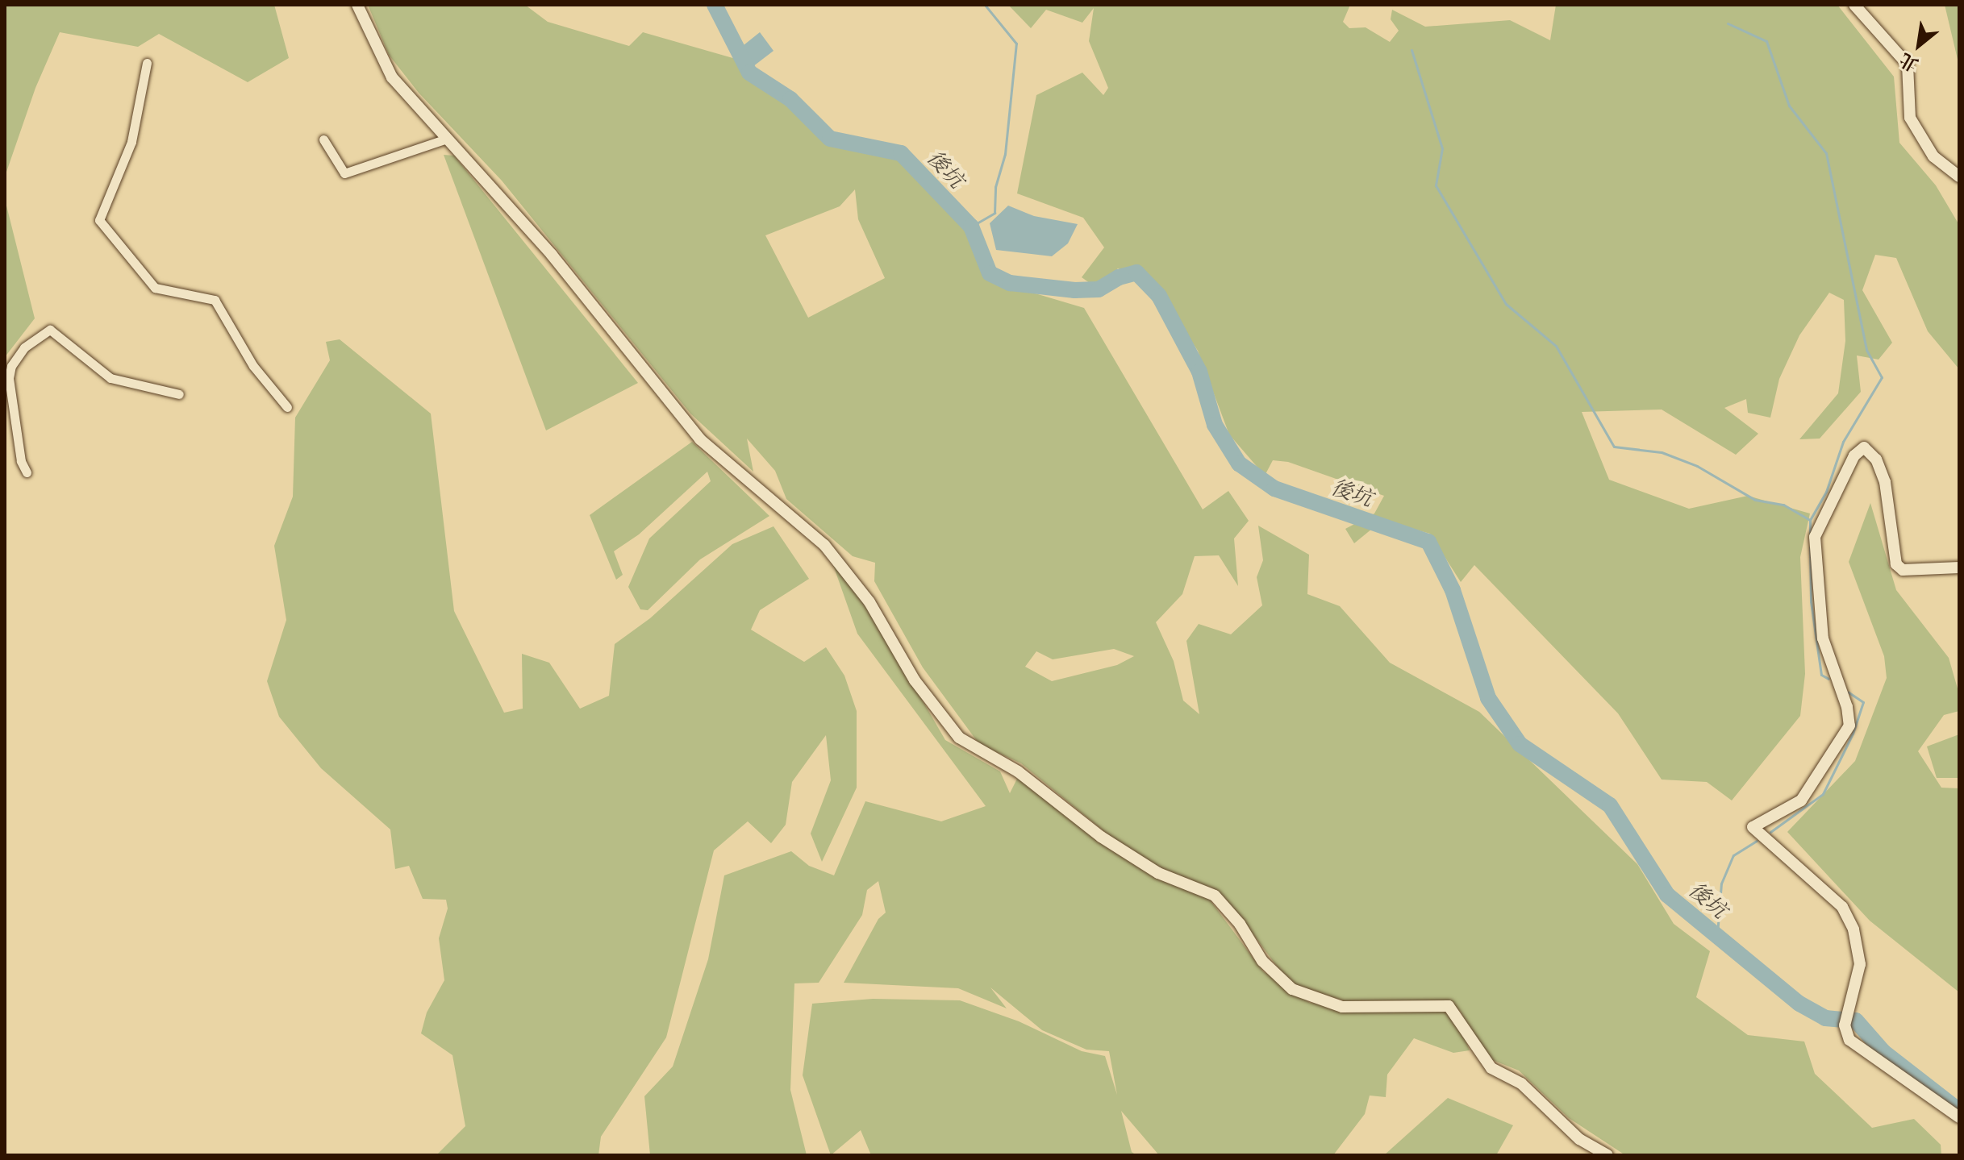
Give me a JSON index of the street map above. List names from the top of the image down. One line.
{"water":["後坑"],"north":"bottom left"}
